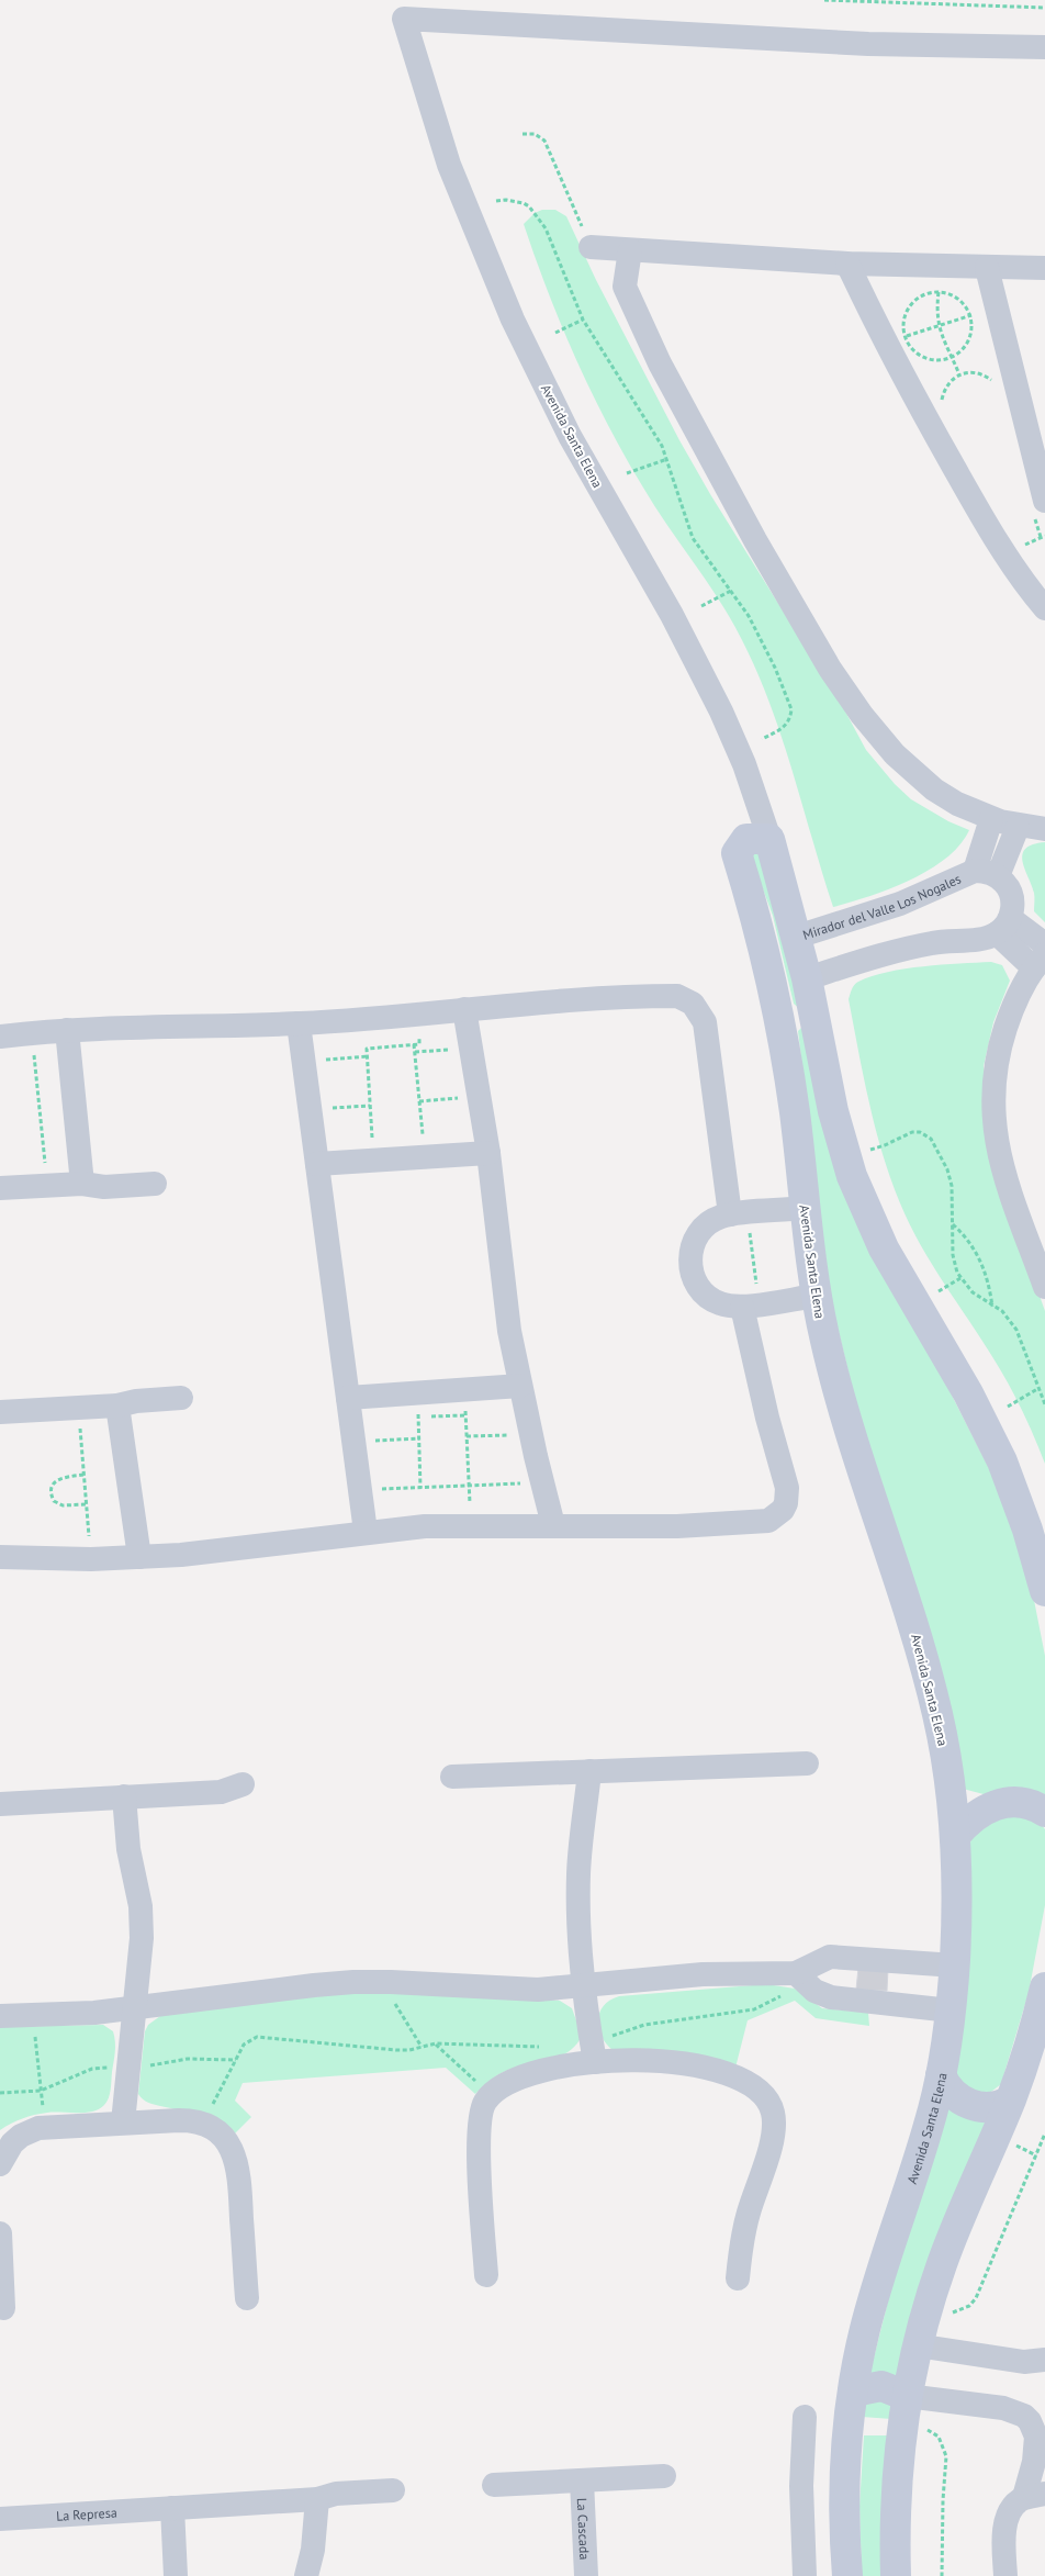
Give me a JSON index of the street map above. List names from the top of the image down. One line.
{"streets":{"street":["Avenida Santa Elena","Mirador del Valle Los Nogales","La Represa","La Cascada"]},"crossings":[["Avenida Santa Elena","Mirador del Valle Los Nogales"]]}
